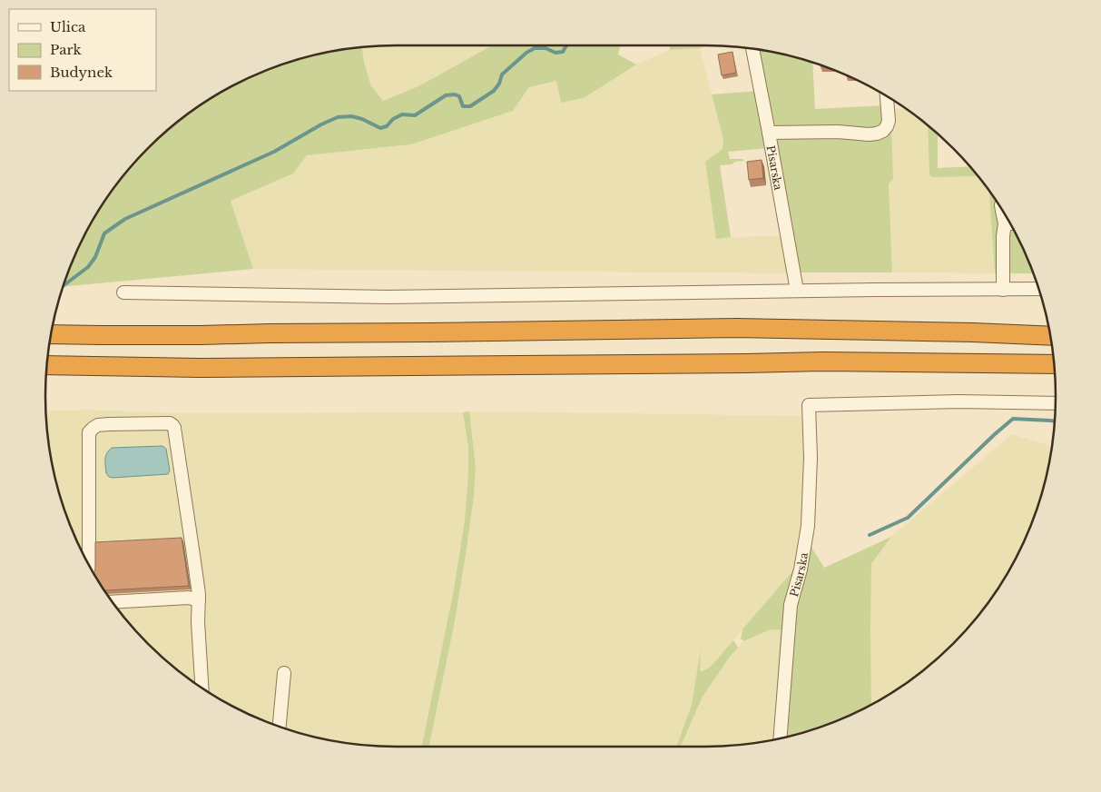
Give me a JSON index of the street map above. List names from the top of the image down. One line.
{"streets":{"street":["Pisarska"]},"legend":["Ulica","Park","Budynek"]}
